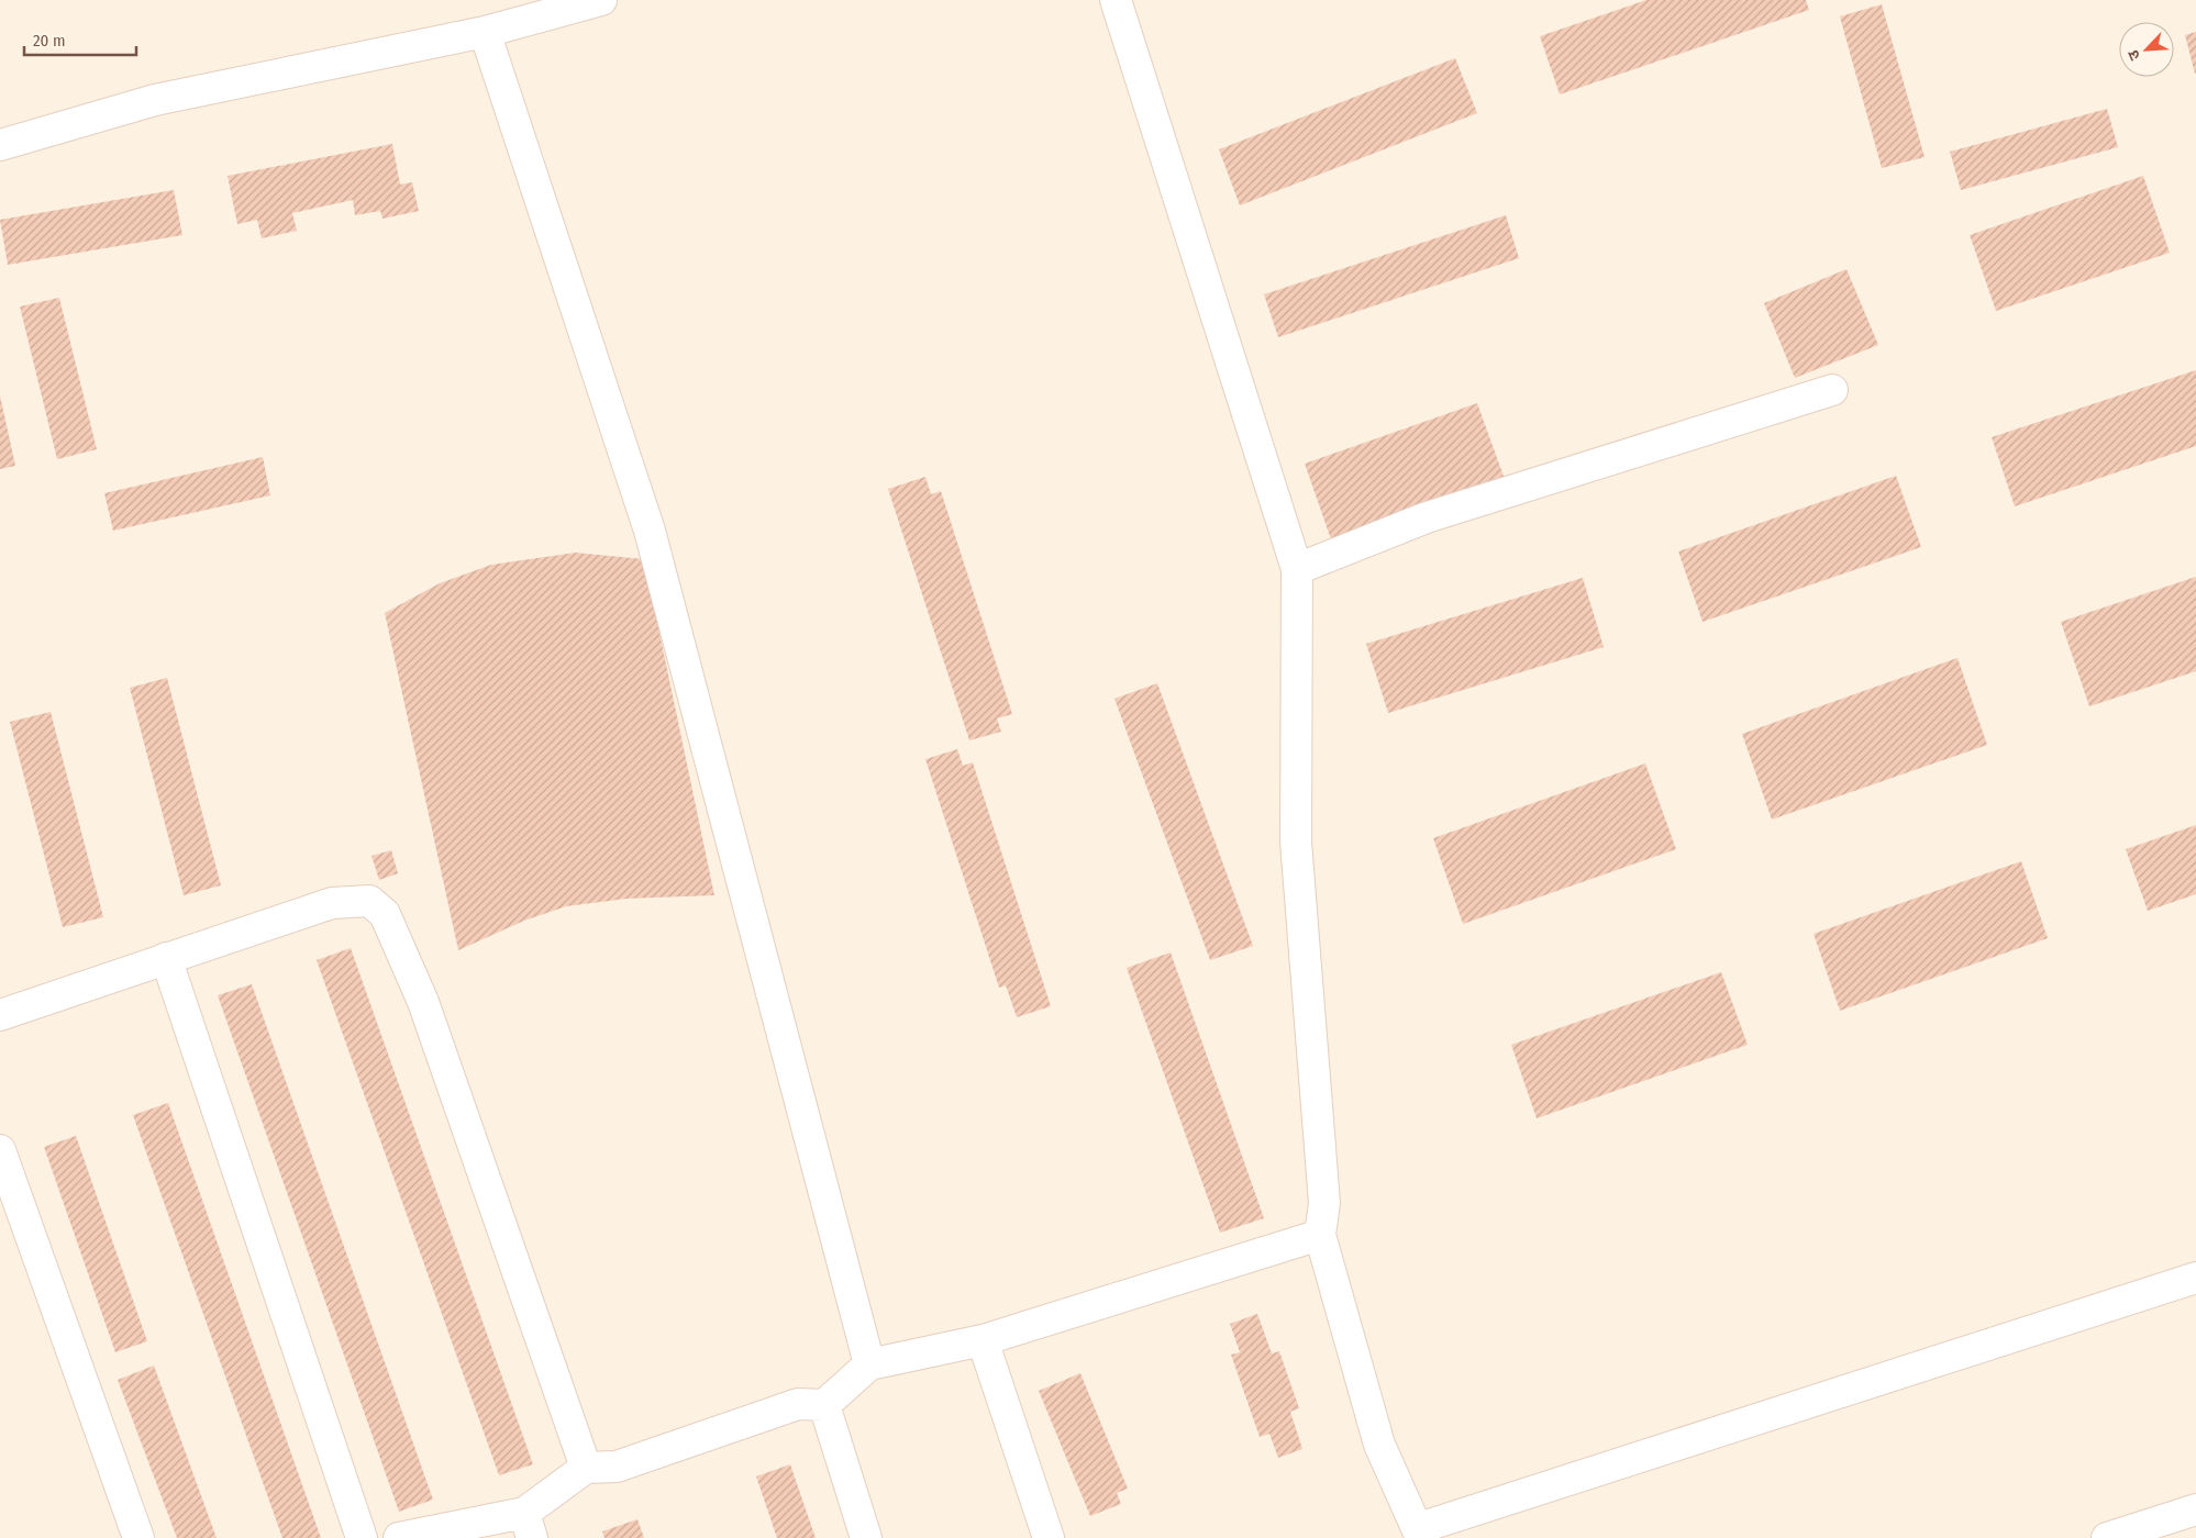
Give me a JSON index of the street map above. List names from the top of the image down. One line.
{"scale_bar":"20 m","north":"bottom left"}
